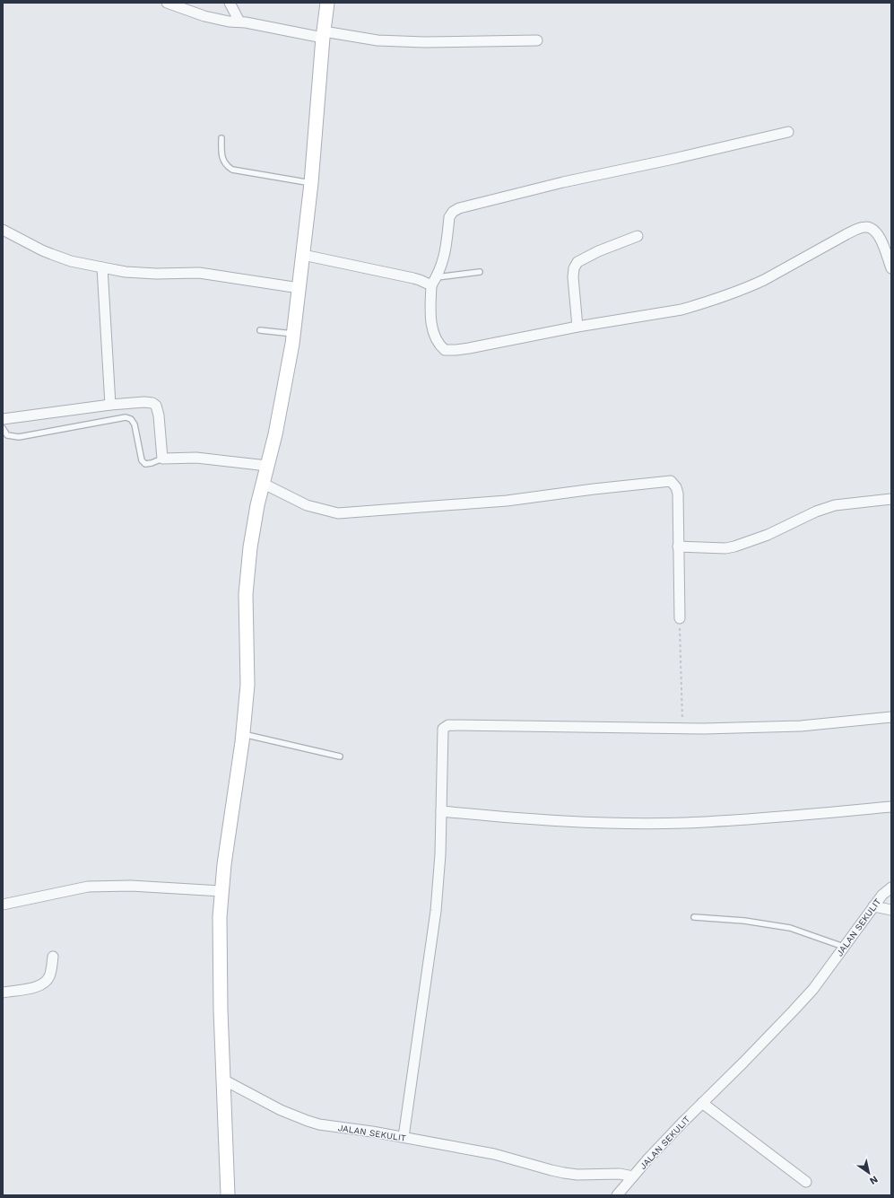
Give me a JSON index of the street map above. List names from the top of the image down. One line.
{"streets":{"street":["JALAN SEKULIT"]},"north":"bottom right"}
